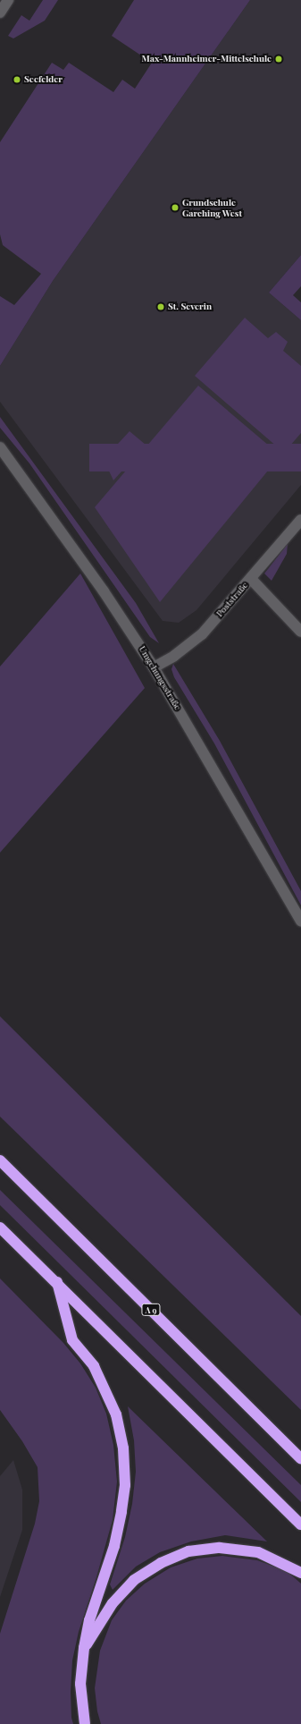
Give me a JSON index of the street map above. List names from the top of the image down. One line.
{"streets":{"highway":["A 9"],"street":["Poststraße","Umgehungsstraße"]},"crossings":[["Poststraße","Umgehungsstraße"]],"places":["Max-Mannheimer-Mittelschule","Seefelder","Grundschule Garching West","St. Severin"]}
